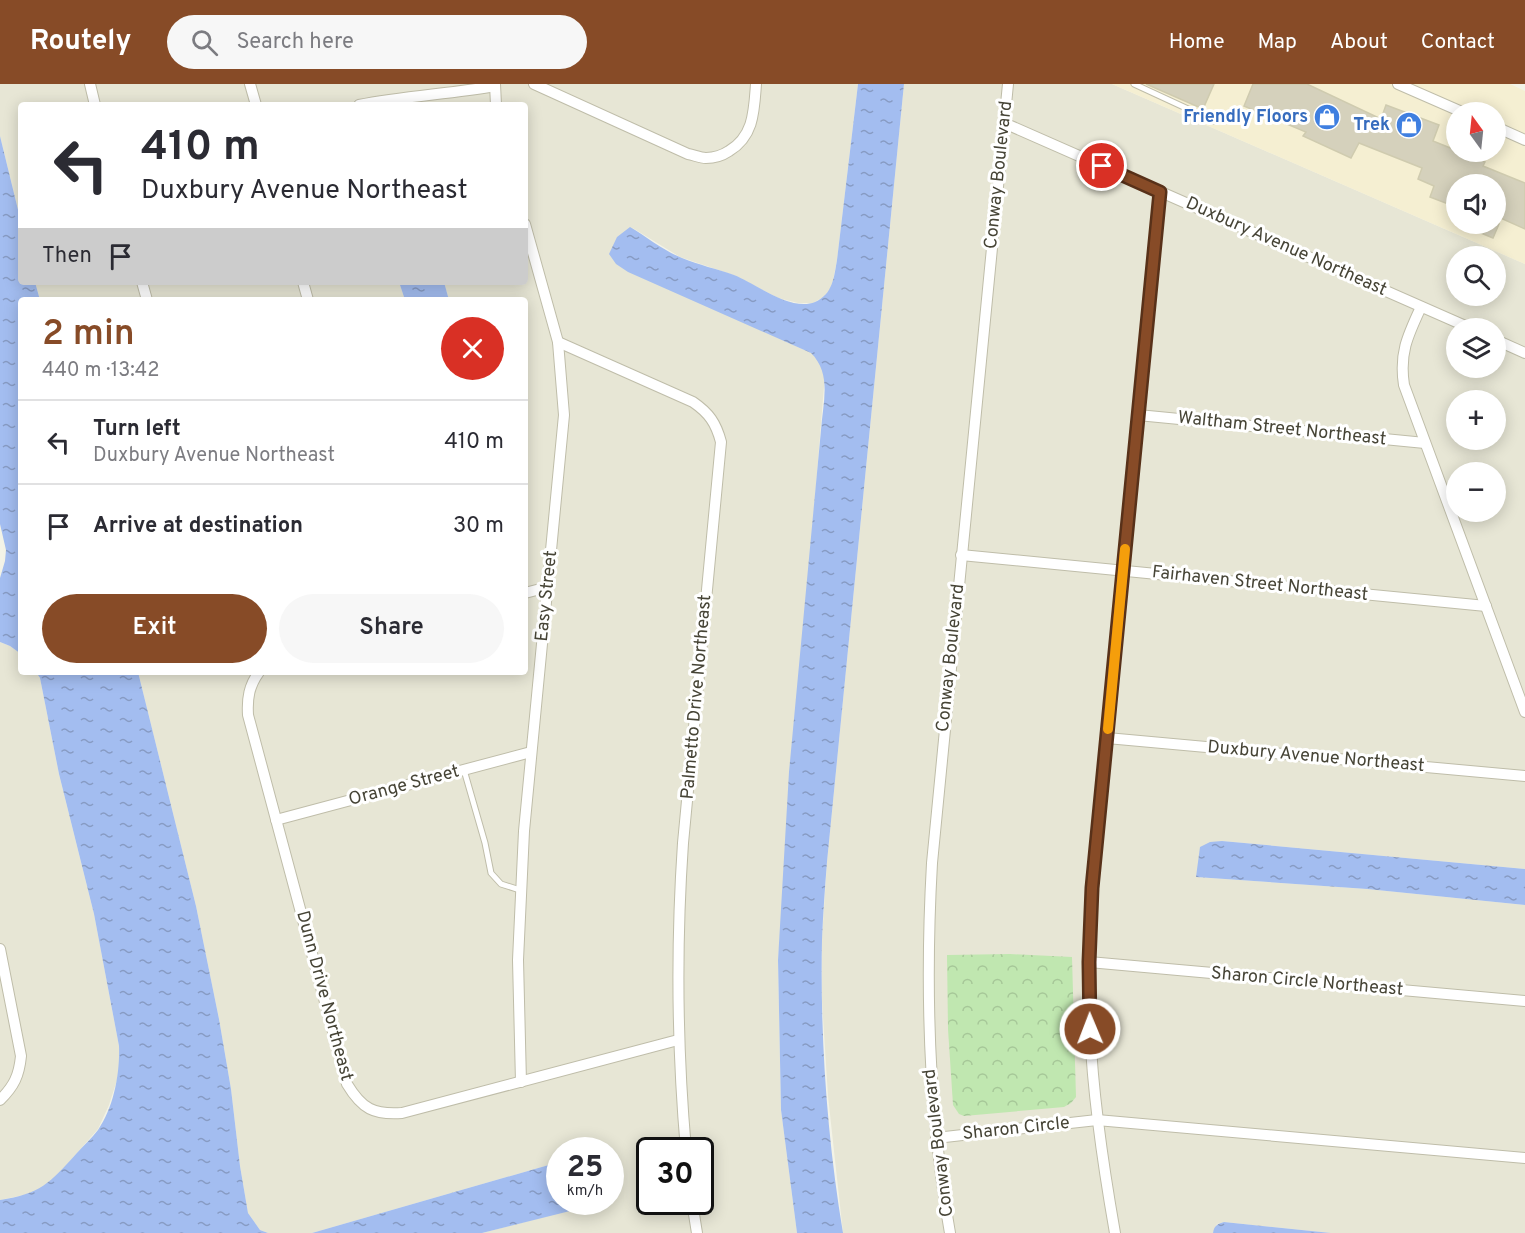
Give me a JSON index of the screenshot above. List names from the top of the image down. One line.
{"streets":{"street":["Conway Boulevard","Duxbury Avenue Northeast","Waltham Street Northeast","Fairhaven Street Northeast","Easy Street","Palmetto Drive Northeast","Orange Street","Sharon Circle Northeast","Dunn Drive Northeast","Sharon Circle"]},"crossings":[["Conway Boulevard","Duxbury Avenue Northeast"],["Conway Boulevard","Fairhaven Street Northeast"],["Conway Boulevard","Sharon Circle"],["Easy Street","Palmetto Drive Northeast"],["Easy Street","Orange Street"],["Easy Street","Dunn Drive Northeast"],["Palmetto Drive Northeast","Dunn Drive Northeast"],["Orange Street","Dunn Drive Northeast"]],"places":{"shop":["Friendly Floors","Trek"]},"north":"top","page":{"header":"Routely","search":"Search here","nav":["Home","Map","About","Contact"],"map_buttons":["+","−"],"turn":["410 m","Duxbury Avenue Northeast"],"then":"Then","heading":["2 min","440 m · 13:42"],"list":[{"name":"Turn left","note":"Duxbury Avenue Northeast","value":"410 m"},{"name":"Arrive at destination","value":"30 m"}],"buttons":["Exit","Share"],"speed":"25 km/h","limit":"30"}}
